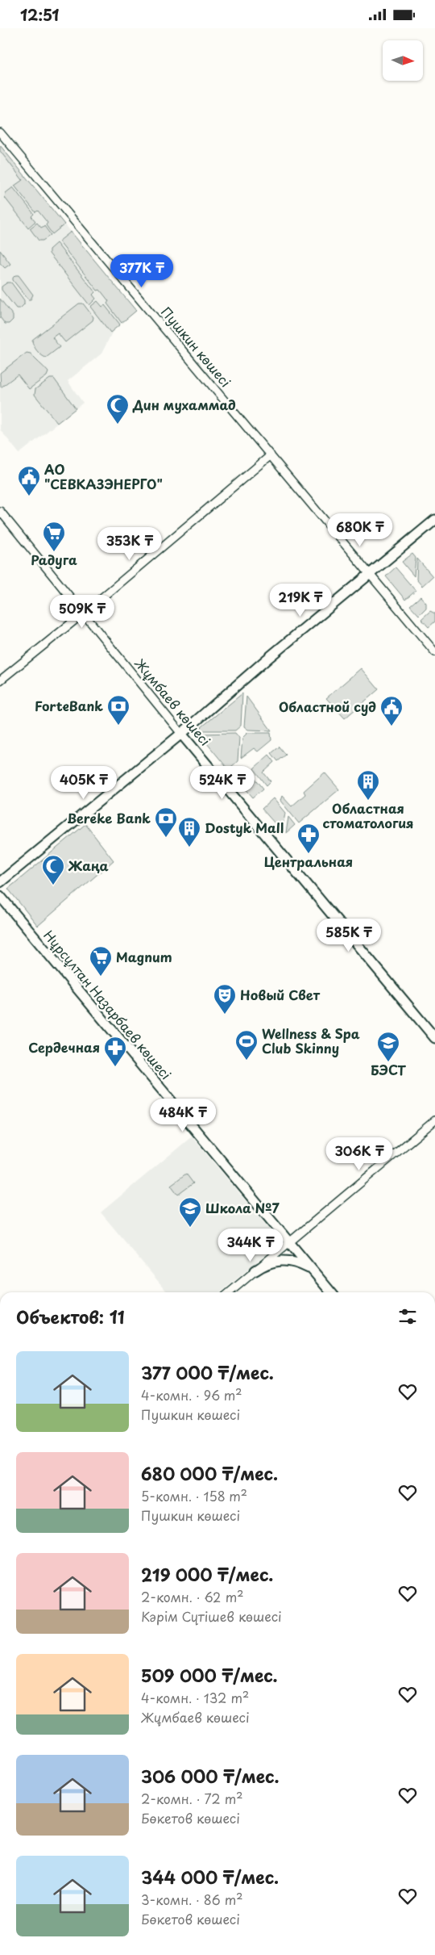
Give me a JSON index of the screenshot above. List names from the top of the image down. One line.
{"streets":{"main road":["Жұмбаев көшесі","Нұрсұлтан Назарбаев көшесі"],"street":["Пушкин көшесі"]},"places":{"mosque":["Дин мухаммад","Жаңа"],"public building":["АО \"СЕВКАЗЭНЕРГО\"","Областной суд"],"supermarket":["Радуга","Magnum"],"bank":["ForteBank","Bereke Bank"],"building":["Областная стоматология","Dostyk Mall"],"pharmacy":["Центральная","Сердечная"],"theatre":["Новый Свет"],"sports":["Wellness & Spa Club Skinny"],"school or university":["БЭСТ","Школа №7"]},"north":"right","page":{"status":"12:51","price":["377K ₸","680K ₸","353K ₸","219K ₸","509K ₸","405K ₸","524K ₸","585K ₸","484K ₸","306K ₸","344K ₸"],"heading":"Объектов: 11","list":[{"name":"377 000 ₸/мес.","note":"4-комн. · 96 m² · Пушкин көшесі"},{"name":"680 000 ₸/мес.","note":"5-комн. · 158 m² · Пушкин көшесі"},{"name":"219 000 ₸/мес.","note":"2-комн. · 62 m² · Кәрім Сүтішев көшесі"},{"name":"509 000 ₸/мес.","note":"4-комн. · 132 m² · Жұмбаев көшесі"},{"name":"306 000 ₸/мес.","note":"2-комн. · 72 m² · Бөкетов көшесі"},{"name":"344 000 ₸/мес.","note":"3-комн. · 86 m² · Бөкетов көшесі"}]}}
